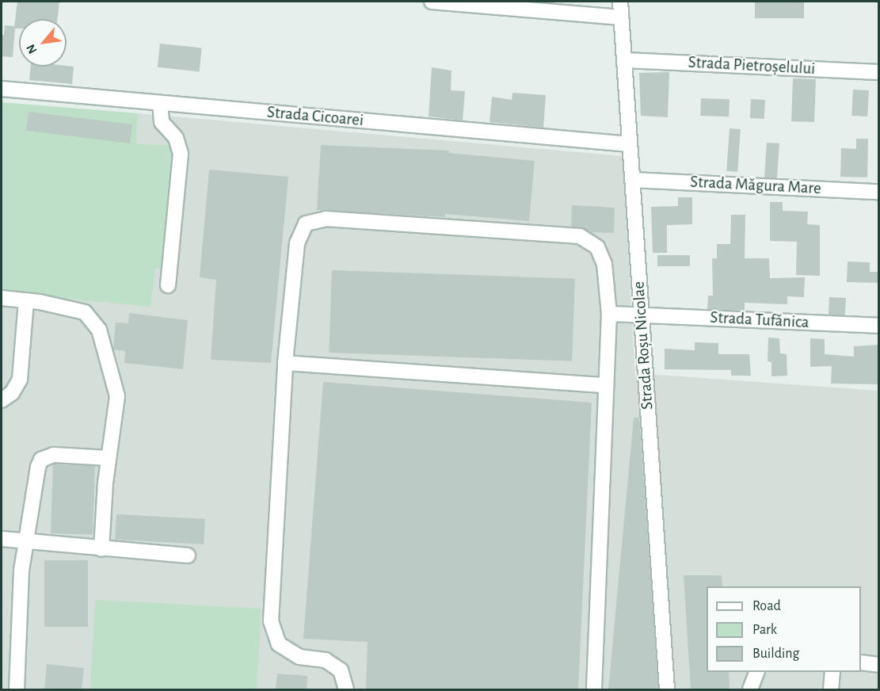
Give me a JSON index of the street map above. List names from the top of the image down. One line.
{"streets":{"street":["Strada Pietroșelului","Strada Cicoarei","Strada Măgura Mare","Strada Tufănica","Strada Roșu Nicolae"]},"crossings":[["Strada Pietroșelului","Strada Roșu Nicolae"],["Strada Cicoarei","Strada Roșu Nicolae"],["Strada Măgura Mare","Strada Roșu Nicolae"],["Strada Tufănica","Strada Roșu Nicolae"]],"legend":["Road","Park","Building"],"north":"bottom left"}
